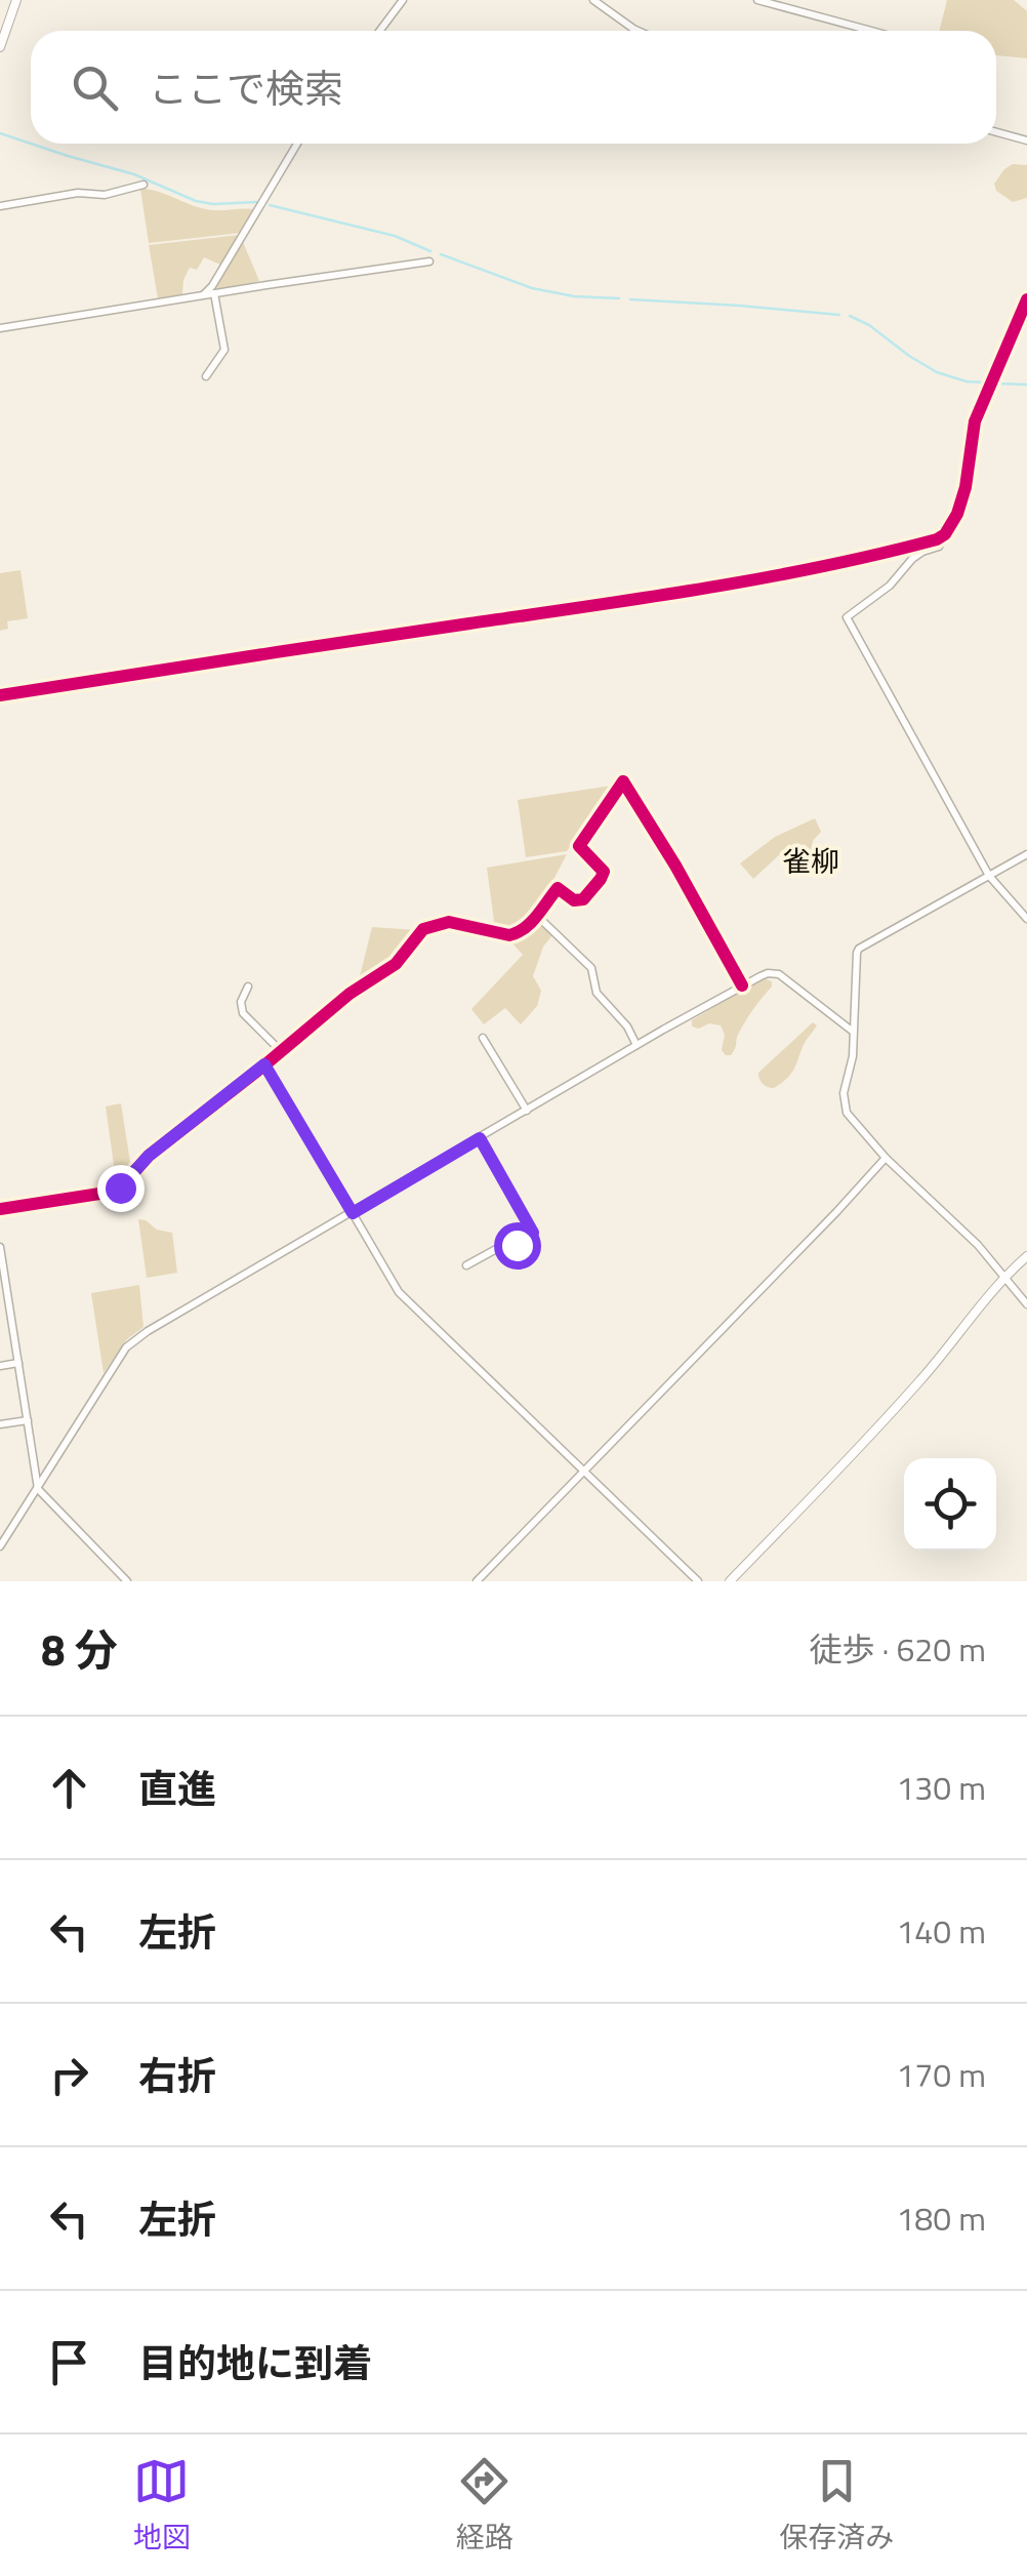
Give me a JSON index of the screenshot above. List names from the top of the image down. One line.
{"districts":["雀柳"],"page":{"search":"ここで検索","heading":["8 分","徒歩 · 620 m"],"list":[["直進","130 m"],["左折","140 m"],["右折","170 m"],["左折","180 m"],"目的地に到着"],"nav":["地図","経路","保存済み"]}}
